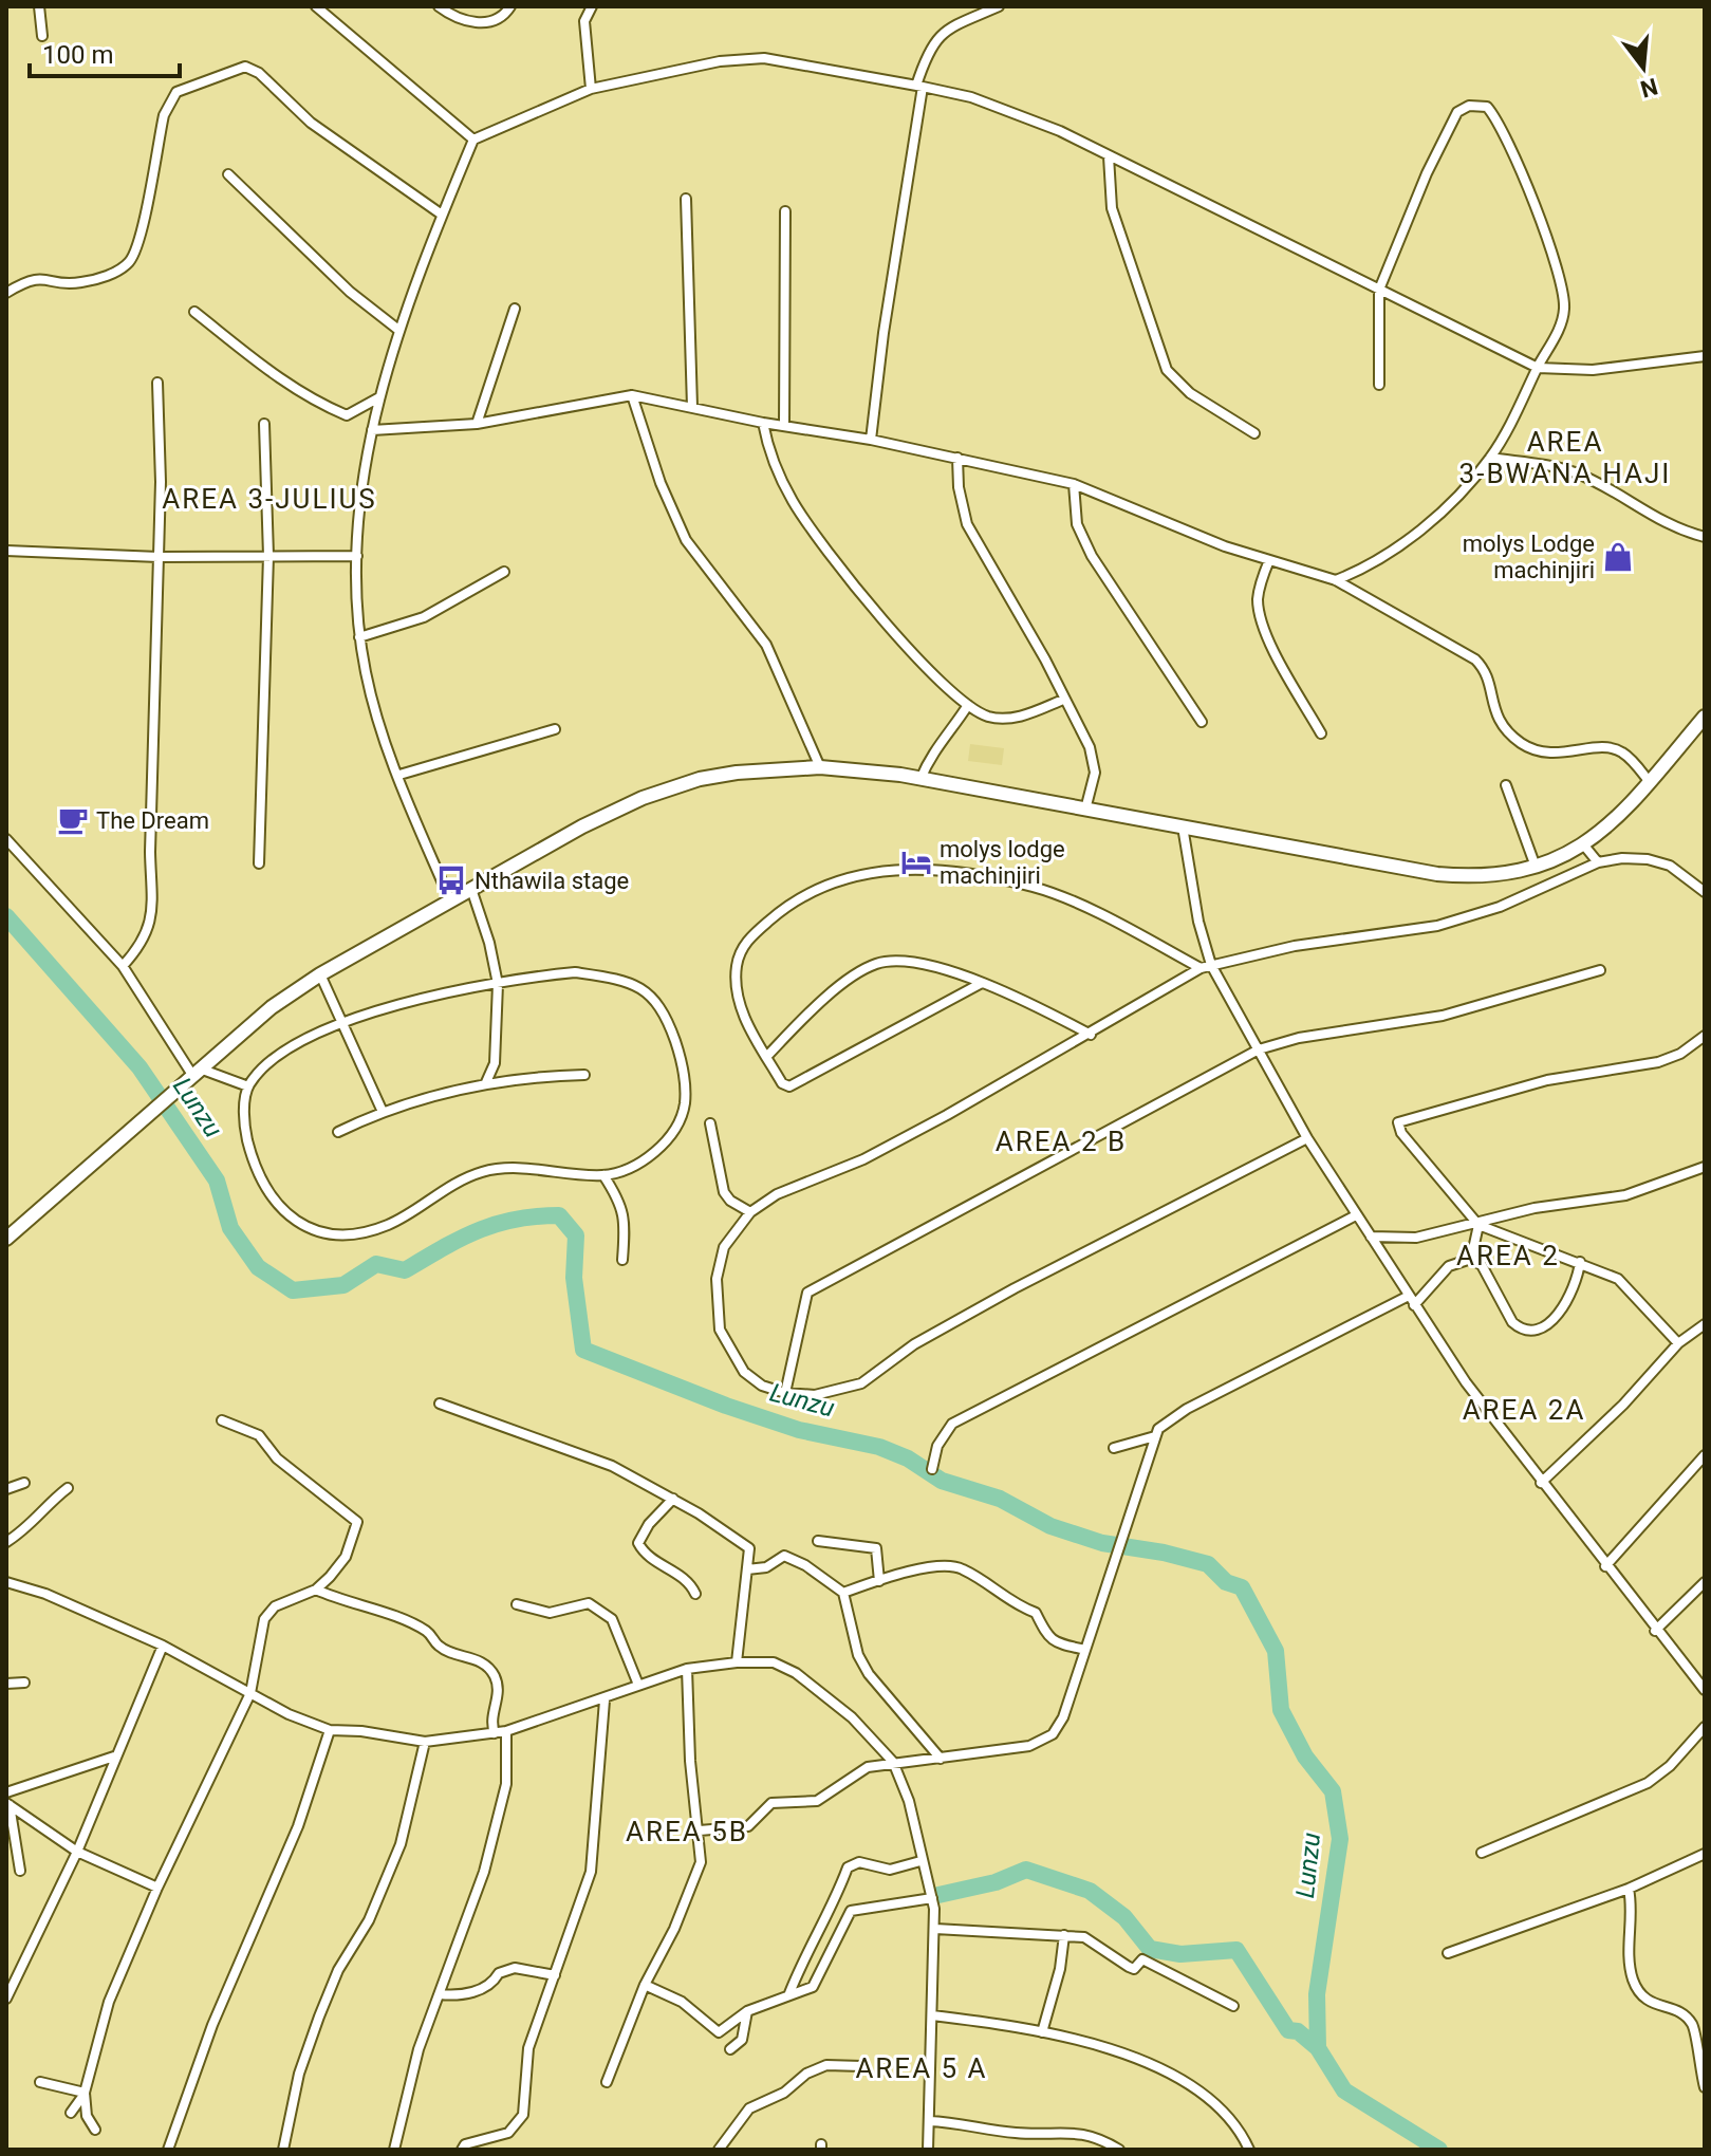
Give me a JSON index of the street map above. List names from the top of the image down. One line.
{"districts":["AREA 3-BWANA HAJI","AREA 3-JULIUS","AREA 2 B","AREA 2","AREA 2A","AREA 5B","AREA 5 A"],"water":["Lunzu"],"places":{"shop":["molys Lodge machinjiri"],"cafe":["The Dream"],"hotel":["molys lodge machinjiri"],"bus stop":["Nthawila stage"]},"scale_bar":"100 m","north":"bottom"}
